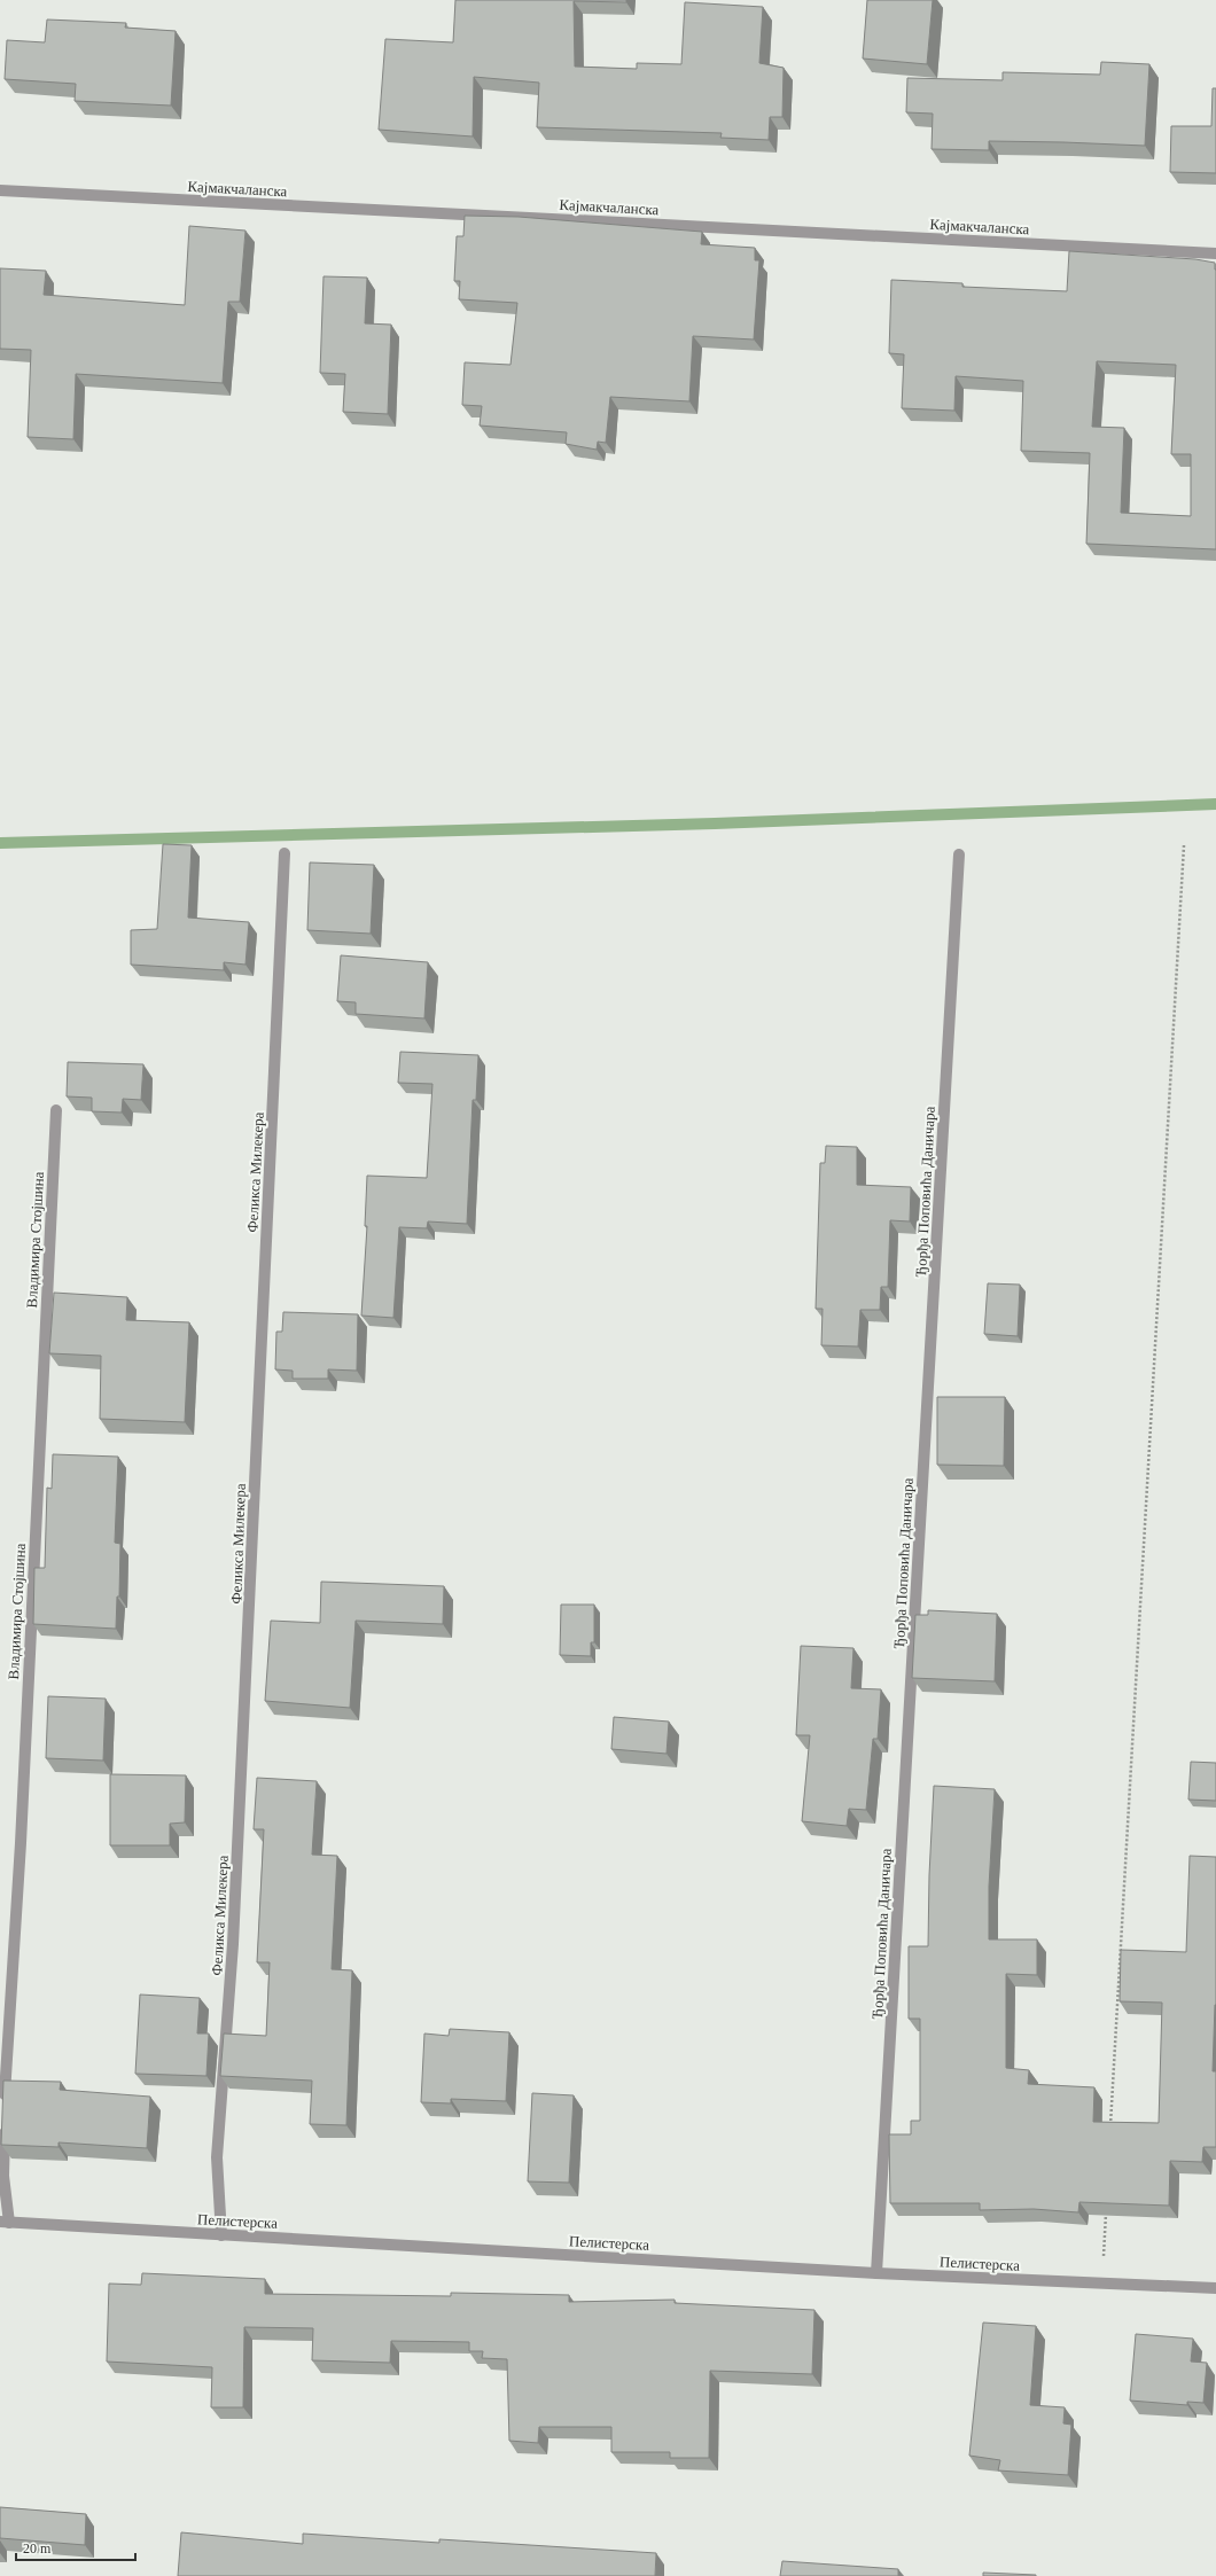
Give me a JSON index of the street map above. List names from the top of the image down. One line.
{"streets":{"street":["Кајмакчаланска","Феликса Милекера","Ђорђа Поповића Даничара","Владимира Стојшина","Пелистерска"]},"crossings":[["Феликса Милекера","Пелистерска"],["Ђорђа Поповића Даничара","Пелистерска"]],"scale_bar":"20 m"}
